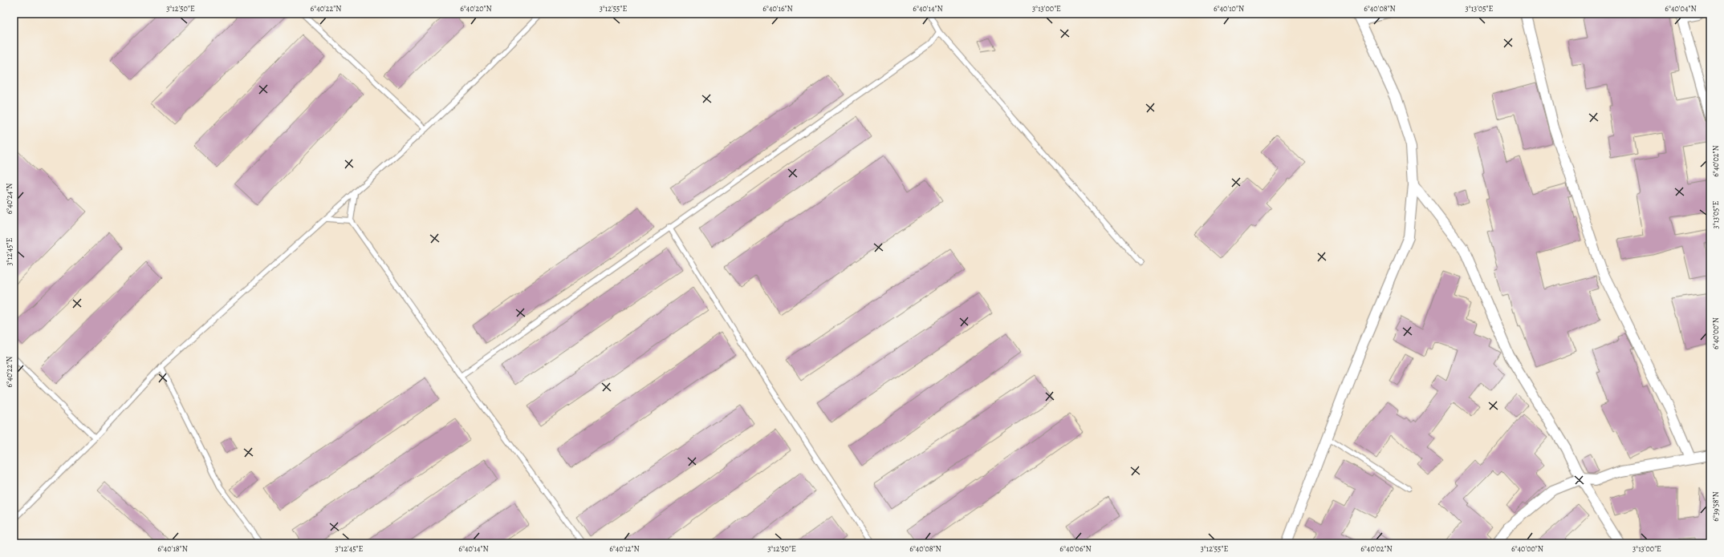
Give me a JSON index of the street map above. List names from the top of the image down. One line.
{"coordinates":["3°12'50\"E","6°40'22\"N","6°40'20\"N","3°12'55\"E","6°40'16\"N","6°40'14\"N","3°13'00\"E","6°40'10\"N","6°40'08\"N","3°13'05\"E","6°40'04\"N","6°40'02\"N","6°40'24\"N","3°12'45\"E","6°40'00\"N","6°39'58\"N","6°40'18\"N","6°40'12\"N","6°40'06\"N"]}
